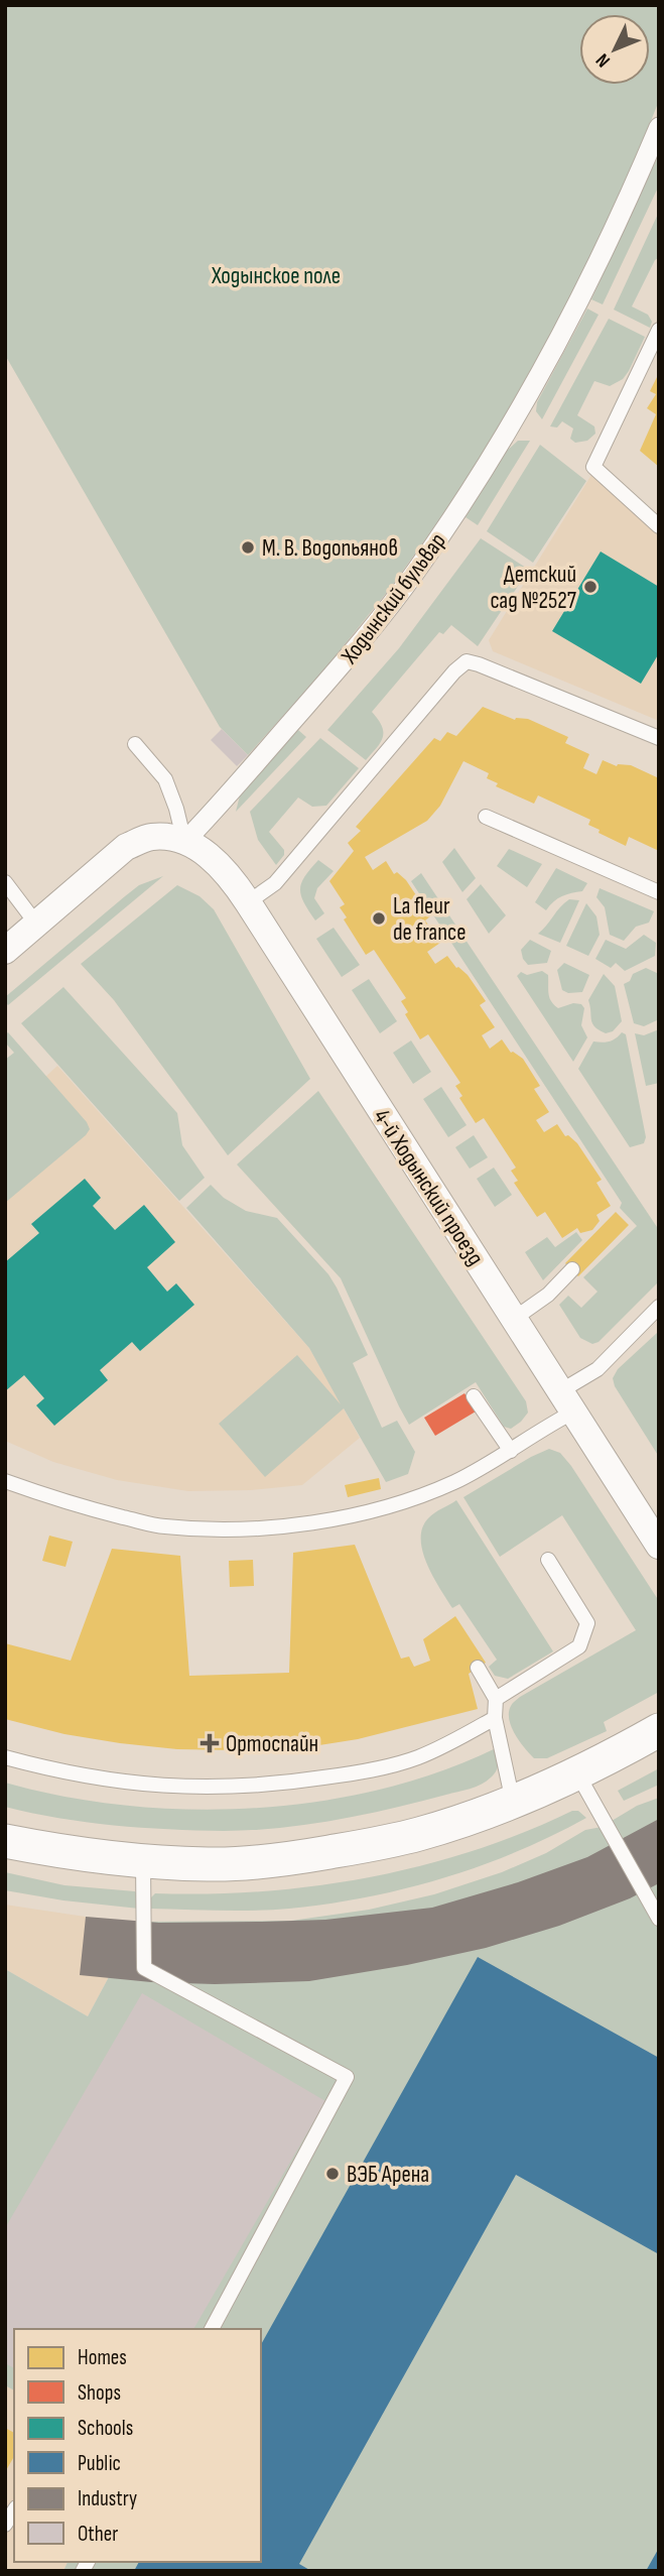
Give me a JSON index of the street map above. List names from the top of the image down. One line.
{"streets":{"street":["Ходынский бульвар","4-й Ходынский проезд"]},"crossings":[["Ходынский бульвар","4-й Ходынский проезд"]],"parks":["Ходынское поле"],"places":{"other":["М. В. Водопьянов","Детский сад №2527","La fleur de france","ВЭБ Арена"],"health":["Ортоспайн"]},"legend":["Homes","Shops","Schools","Public","Industry","Other"],"north":"bottom left"}
